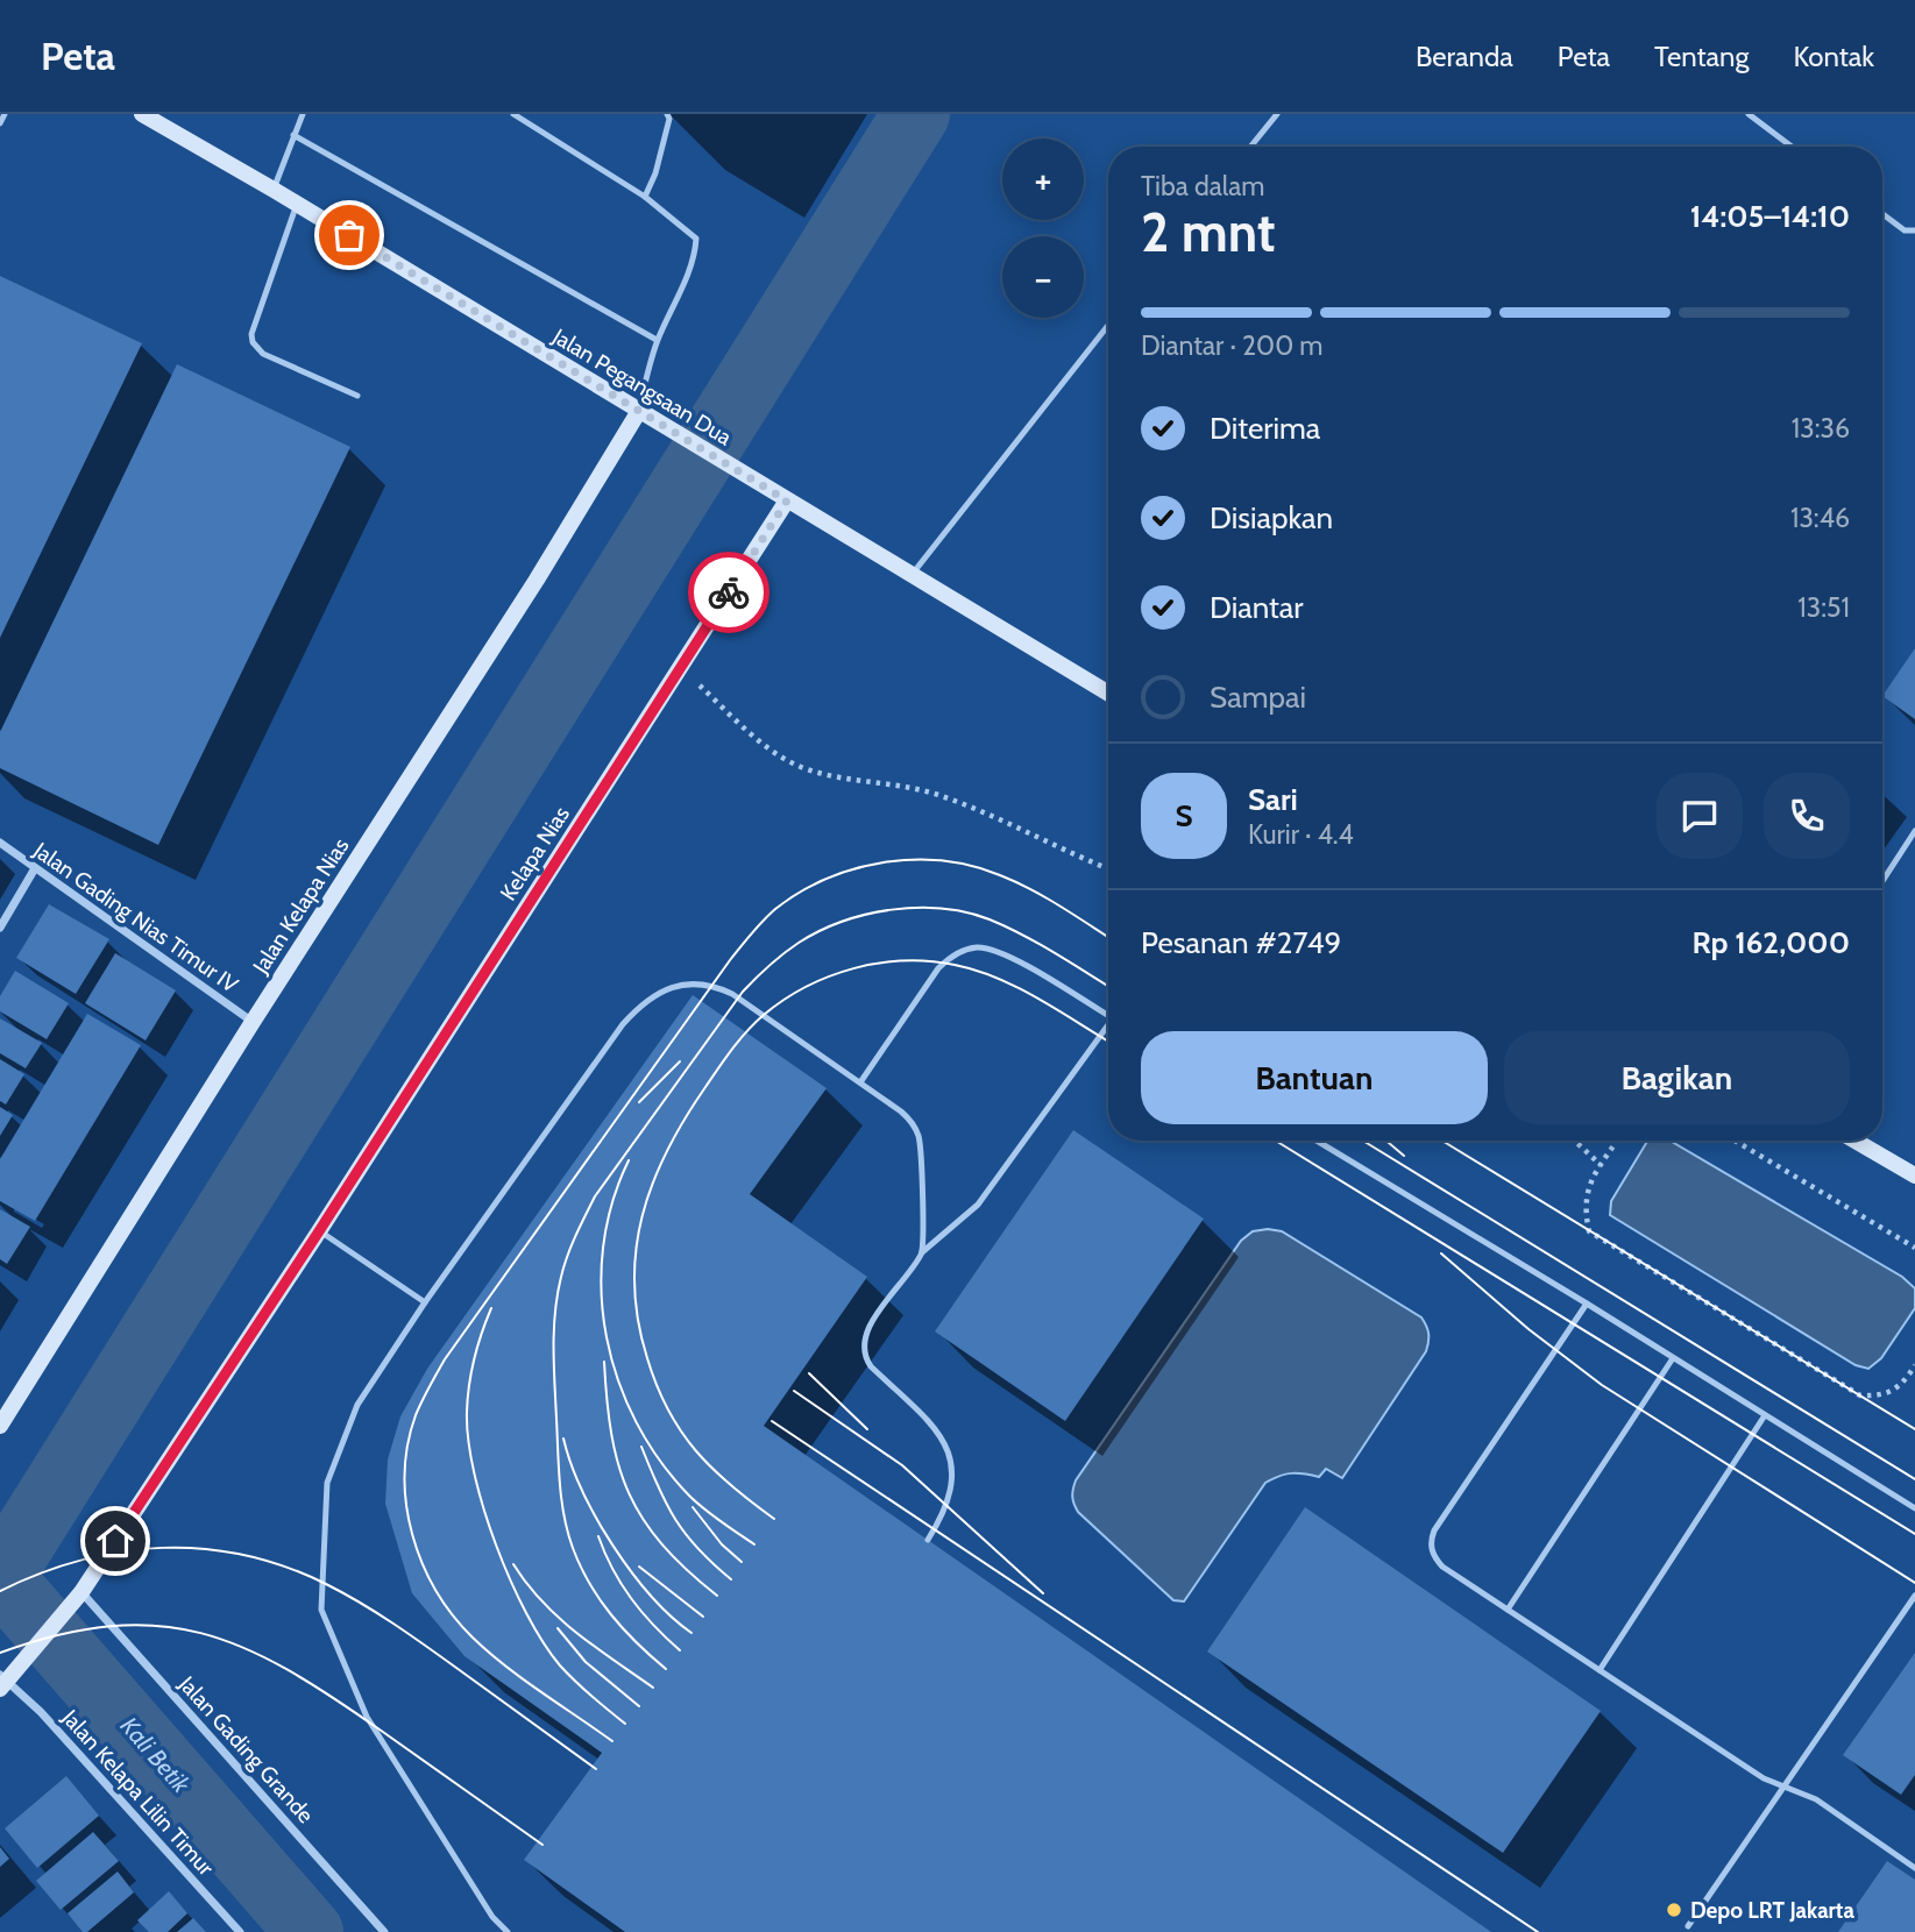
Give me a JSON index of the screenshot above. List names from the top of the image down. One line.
{"streets":{"street":["Jalan Pegangsaan Dua","Kelapa Nias","Jalan Kelapa Nias","Jalan Gading Nias Timur IV","Jalan Gading Grande","Jalan Kelapa Lilin Timur"]},"crossings":[["Jalan Pegangsaan Dua","Kelapa Nias"],["Jalan Pegangsaan Dua","Jalan Kelapa Nias"],["Jalan Kelapa Nias","Jalan Gading Nias Timur IV"]],"water":["Kali Betik"],"places":["Depo LRT Jakarta"],"page":{"header":"Peta","nav":["Beranda","Peta","Tentang","Kontak"],"map_buttons":["+","−"],"heading":["2 mnt","Tiba dalam","14:05–14:10"],"panel":["Sari","Kurir · 4.4","Pesanan #2749","Rp 162,000"],"bar":"Diantar · 200 m","list":[["Diterima","13:36"],["Disiapkan","13:46"],["Diantar","13:51"],"Sampai"],"round":"S","buttons":["Bantuan","Bagikan"]}}
